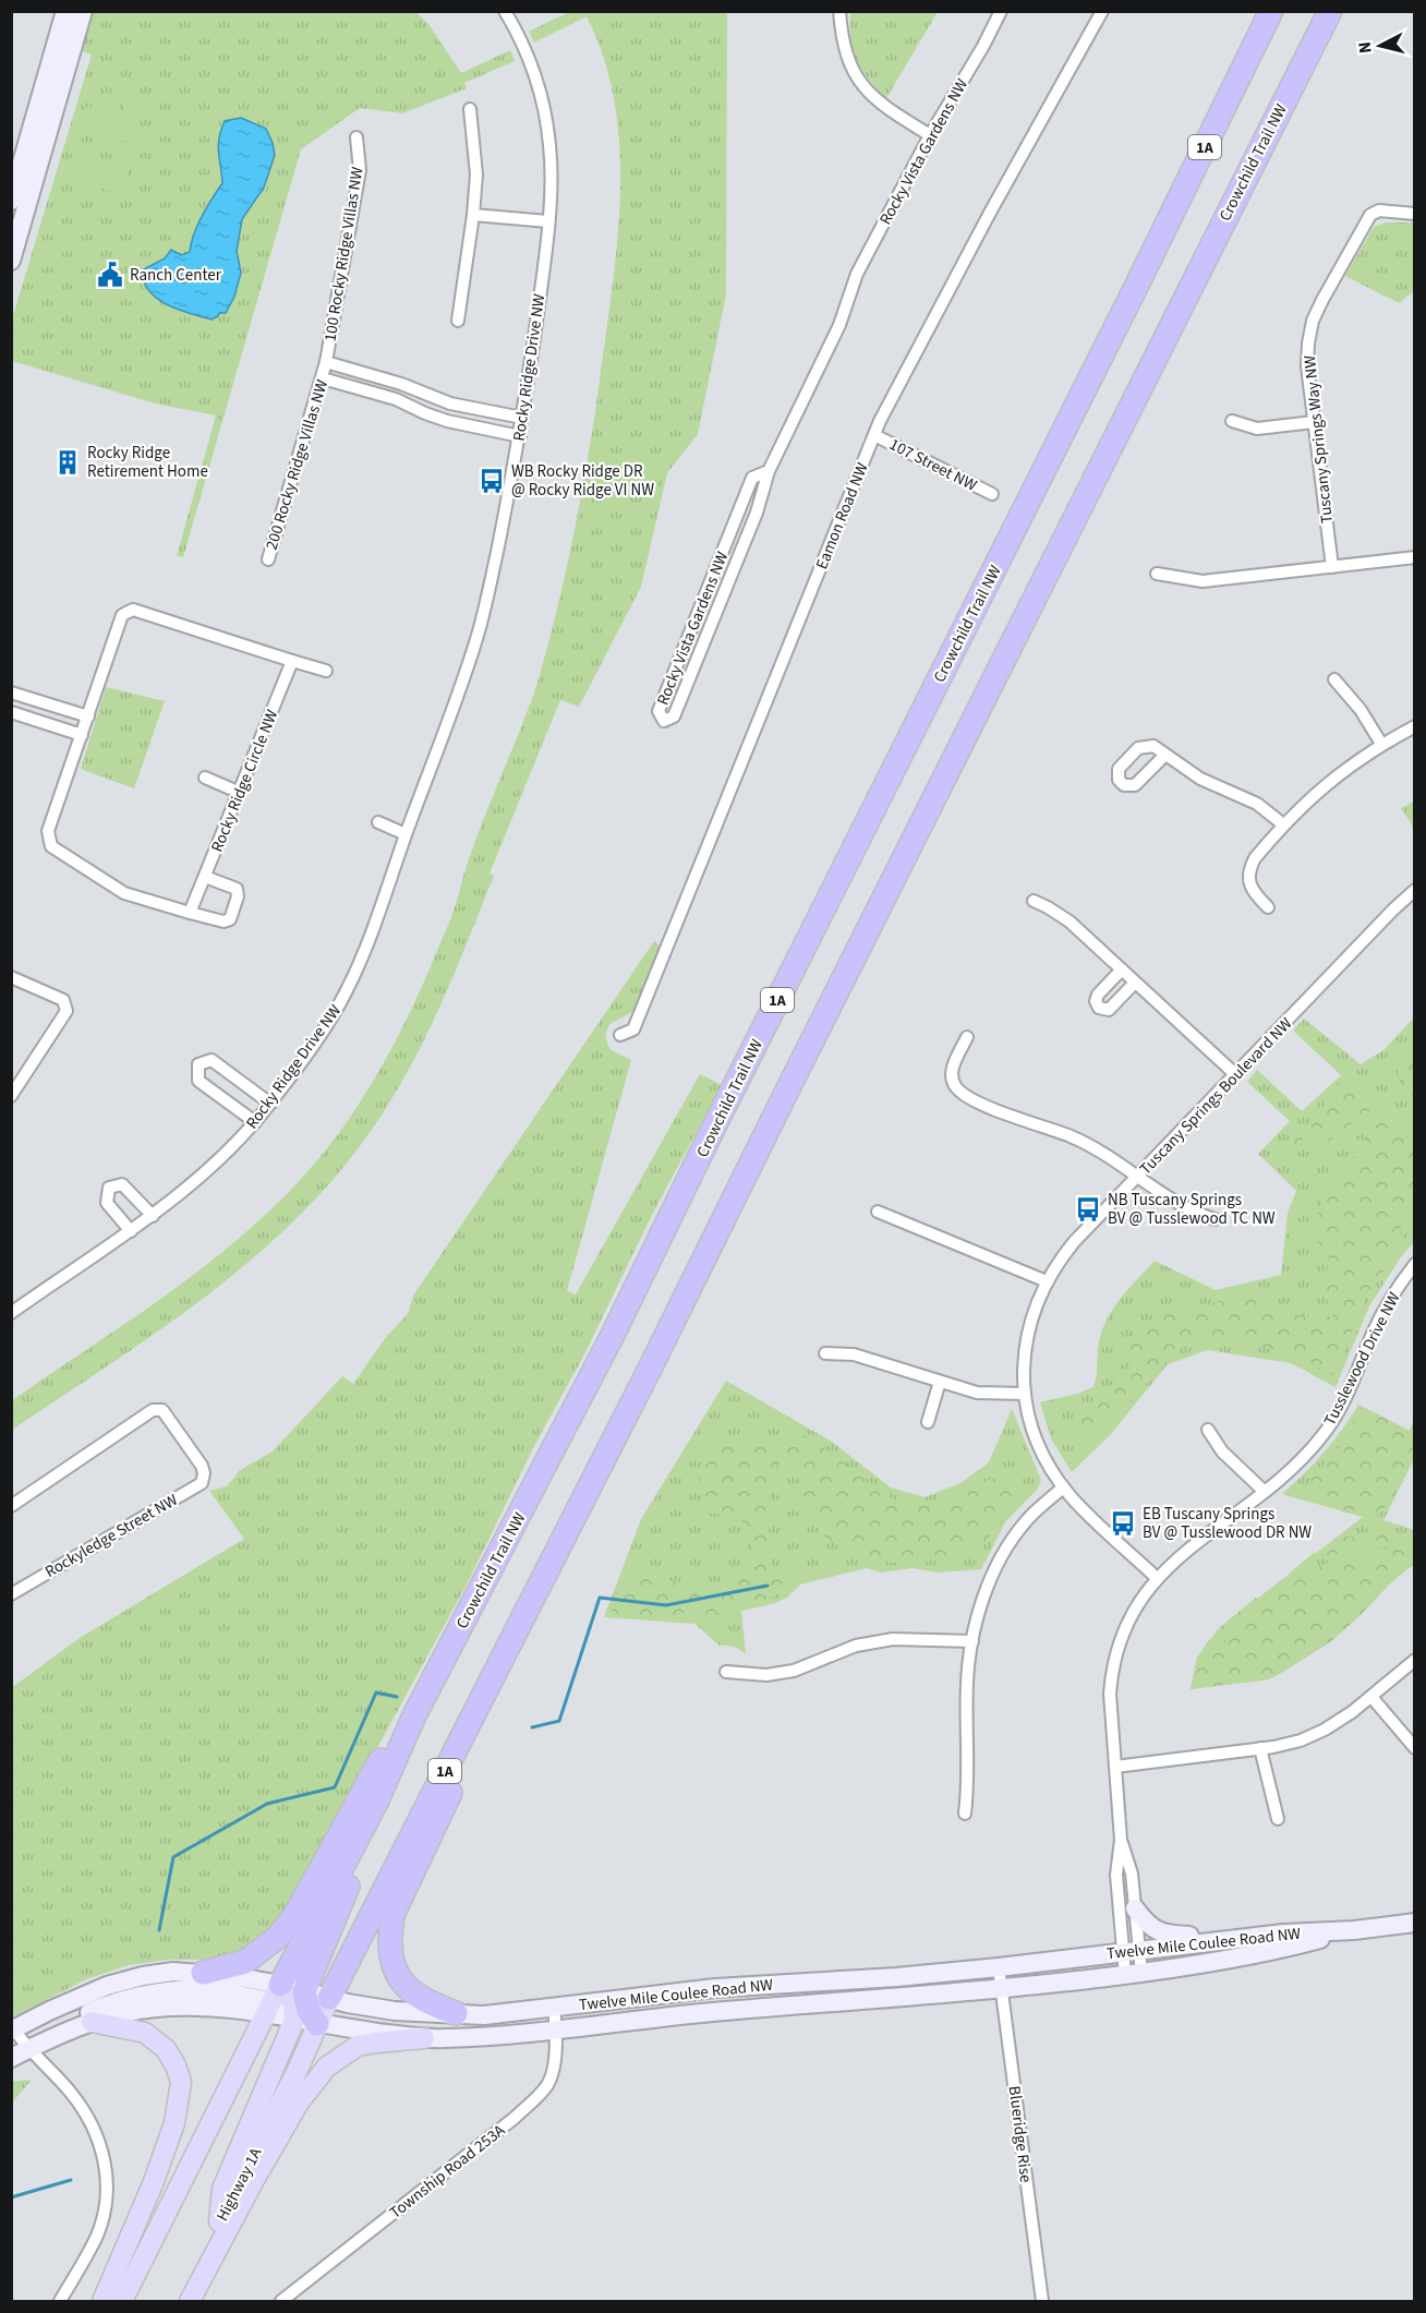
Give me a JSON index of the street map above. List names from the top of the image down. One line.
{"streets":{"highway":["1A","Crowchild Trail NW"],"main road":["Highway 1A"],"street":["Rocky Vista Gardens NW","100 Rocky Ridge Villas NW","Rocky Ridge Drive NW","Tuscany Springs Way NW","200 Rocky Ridge Villas NW","107 Street NW","Eamon Road NW","Rocky Ridge Circle NW","Tuscany Springs Boulevard NW","Tusslewood Drive NW","Rockyledge Street NW","Twelve Mile Coulee Road NW","Blueridge Rise","Township Road 253A"]},"crossings":[["Crowchild Trail NW","Twelve Mile Coulee Road NW"],["Crowchild Trail NW","Highway 1A"],["100 Rocky Ridge Villas NW","200 Rocky Ridge Villas NW"],["107 Street NW","Eamon Road NW"],["Tuscany Springs Boulevard NW","Tusslewood Drive NW"],["Tusslewood Drive NW","Twelve Mile Coulee Road NW"],["Twelve Mile Coulee Road NW","Blueridge Rise"],["Twelve Mile Coulee Road NW","Township Road 253A"]],"places":{"public building":["Ranch Center"],"building":["Rocky Ridge Retirement Home"],"bus stop":["WB Rocky Ridge DR @ Rocky Ridge VI NW","NB Tuscany Springs BV @ Tusslewood TC NW","EB Tuscany Springs BV @ Tusslewood DR NW"]},"north":"left"}
